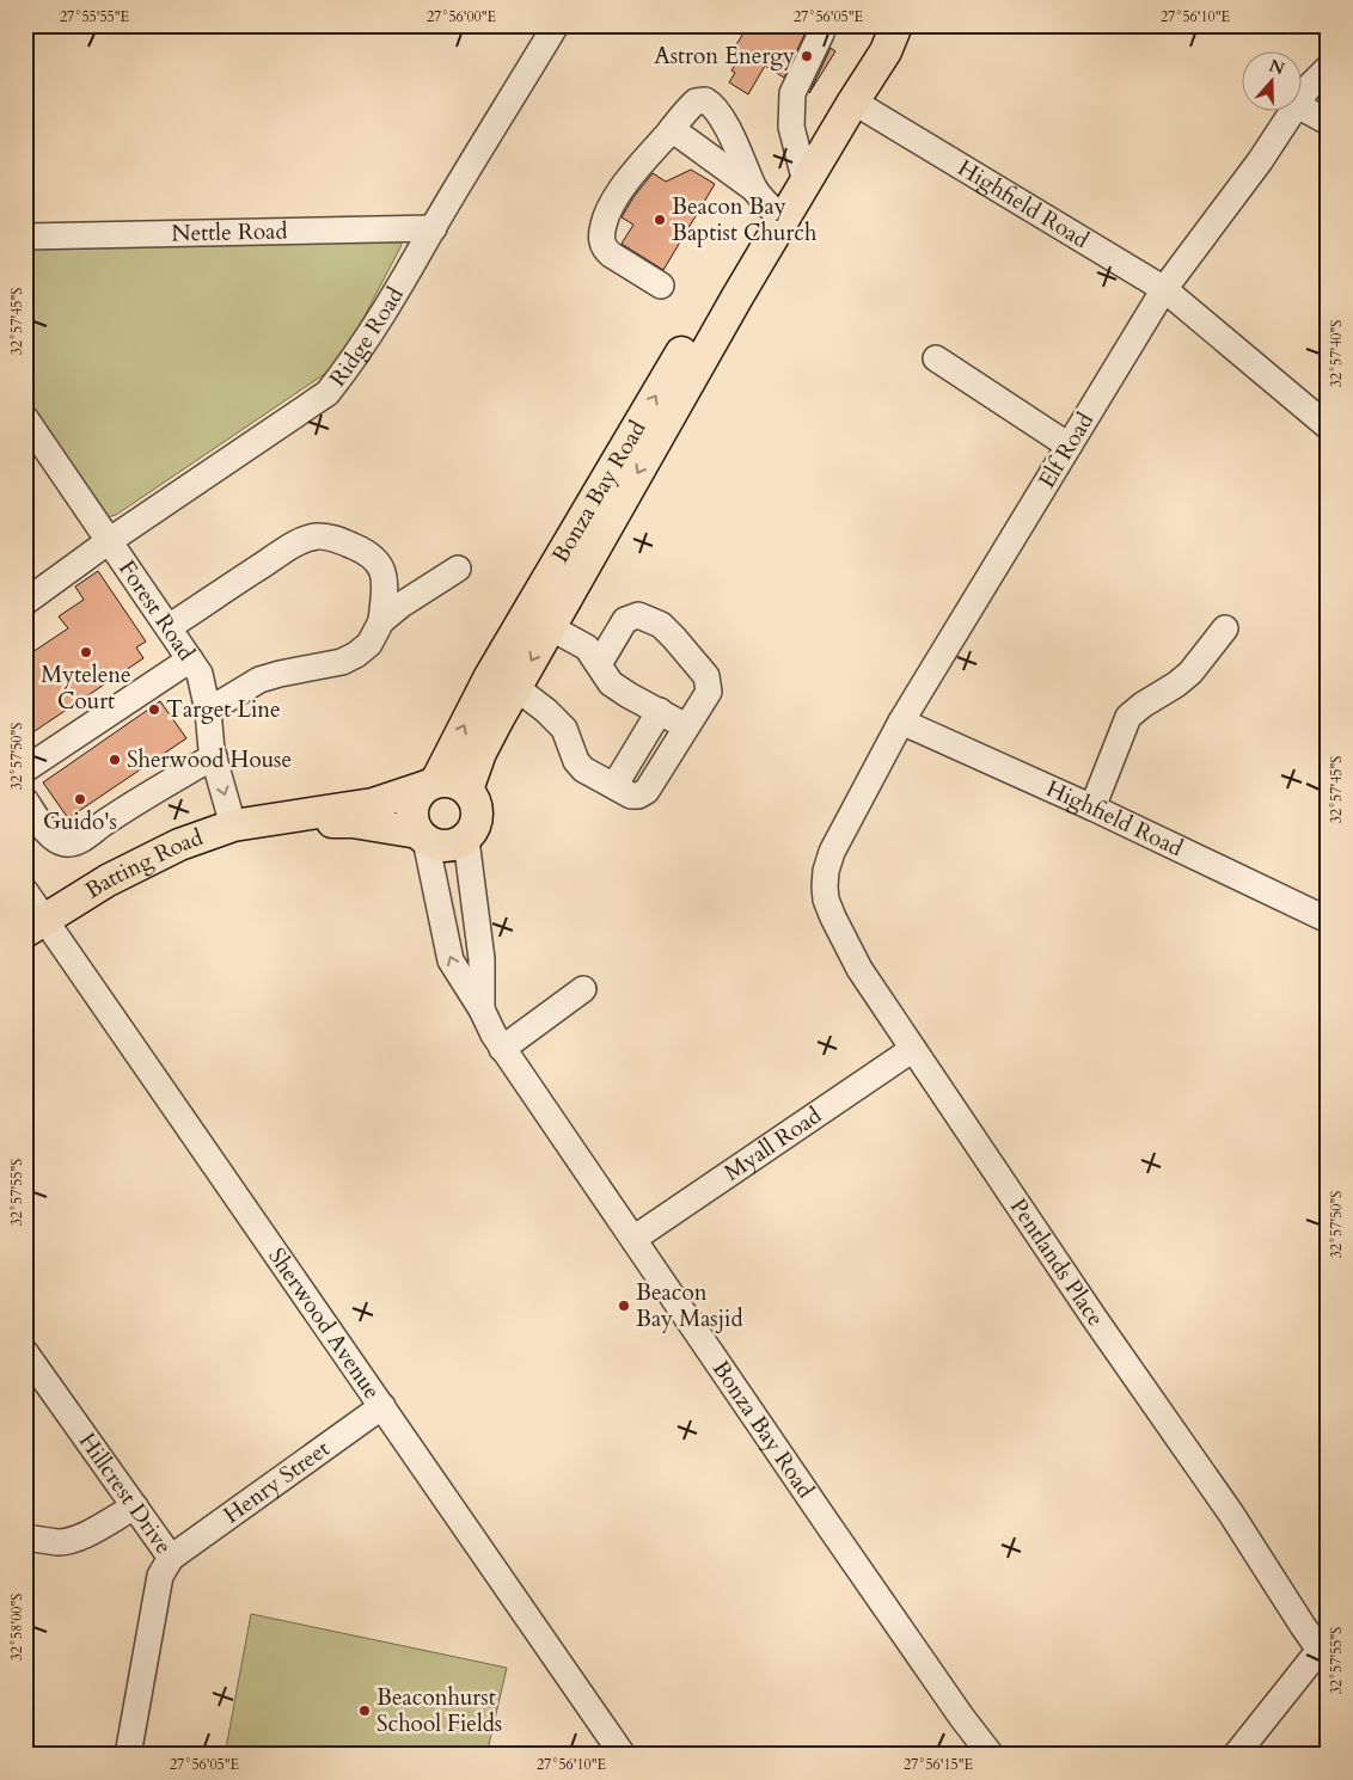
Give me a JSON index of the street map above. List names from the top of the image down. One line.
{"streets":{"main road":["Bonza Bay Road","Batting Road"],"street":["Highfield Road","Nettle Road","Ridge Road","Elf Road","Forest Road","Myall Road","Pentlands Place","Sherwood Avenue","Henry Street","Hillcrest Drive"]},"crossings":[["Highfield Road","Elf Road"],["Highfield Road","Bonza Bay Road"],["Nettle Road","Ridge Road"],["Ridge Road","Forest Road"],["Elf Road","Pentlands Place"],["Bonza Bay Road","Batting Road"],["Bonza Bay Road","Myall Road"],["Forest Road","Batting Road"],["Batting Road","Sherwood Avenue"],["Myall Road","Pentlands Place"],["Sherwood Avenue","Henry Street"],["Henry Street","Hillcrest Drive"]],"places":["Astron Energy","Beacon Bay Baptist Church","Mytelene Court","Target Line","Sherwood House","Guido's","Beacon Bay Masjid","Beaconhurst School Fields"],"north":"top","coordinates":["27°55'55\"E","27°56'00\"E","27°56'05\"E","27°56'10\"E","32°57'45\"S","32°57'40\"S","32°57'50\"S","32°57'55\"S","32°58'00\"S","27°56'15\"E"]}
